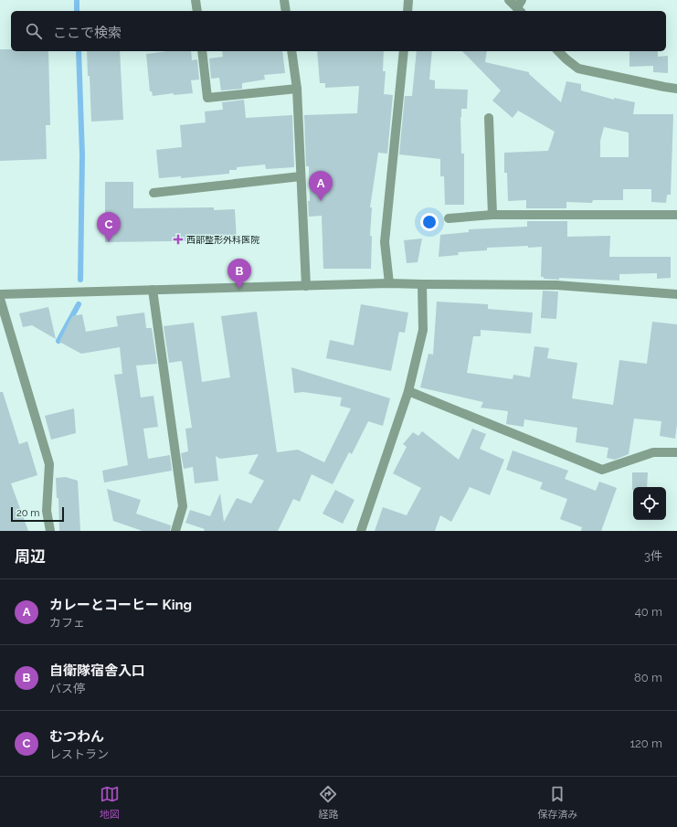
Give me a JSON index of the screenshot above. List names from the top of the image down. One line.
{"places":{"health":["西部整形外科医院"]},"scale_bar":"20 m","page":{"search":"ここで検索","pins":["A","C","B"],"scale":"20 m","heading":["周辺","3件"],"list":[{"mark":"A","name":"カレーとコーヒー King","note":"カフェ","value":"40 m"},{"mark":"B","name":"自衛隊宿舎入口","note":"バス停","value":"80 m"},{"mark":"C","name":"むつわん","note":"レストラン","value":"120 m"}],"nav":["地図","経路","保存済み"]}}
